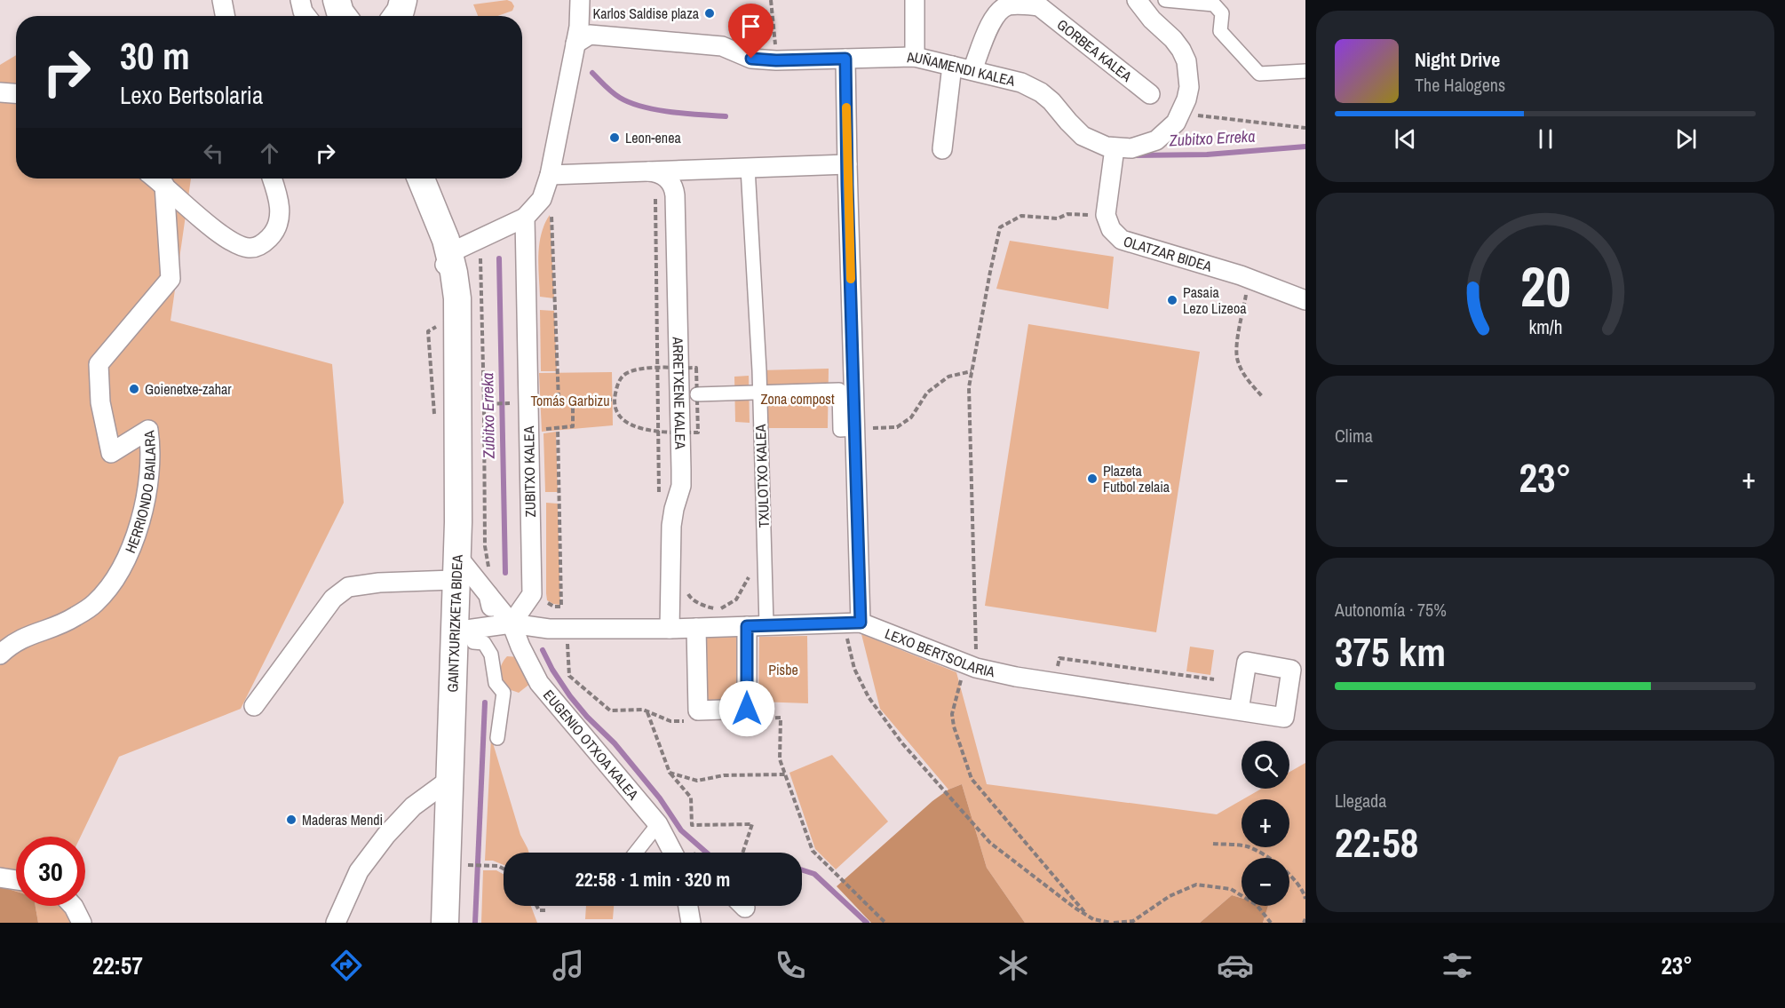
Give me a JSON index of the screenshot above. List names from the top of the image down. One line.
{"streets":{"main road":["GAINTXURIZKETA BIDEA"],"street":["GORBEA KALEA","AUÑAMENDI KALEA","OLATZAR BIDEA","ARRETXENE KALEA","ZUBITXO KALEA","TXULOTXO KALEA","HERRIONDO BAILARA","LEXO BERTSOLARIA","EUGENIO OTXOA KALEA"]},"crossings":[["GORBEA KALEA","AUÑAMENDI KALEA"],["AUÑAMENDI KALEA","OLATZAR BIDEA"],["ARRETXENE KALEA","TXULOTXO KALEA"],["ARRETXENE KALEA","LEXO BERTSOLARIA"],["ZUBITXO KALEA","LEXO BERTSOLARIA"],["ZUBITXO KALEA","EUGENIO OTXOA KALEA"],["TXULOTXO KALEA","LEXO BERTSOLARIA"],["GAINTXURIZKETA BIDEA","LEXO BERTSOLARIA"],["GAINTXURIZKETA BIDEA","EUGENIO OTXOA KALEA"],["LEXO BERTSOLARIA","EUGENIO OTXOA KALEA"]],"water":["Zubitxo Erreka"],"parks":["Zona compost","Tomás Garbizu","Pisbe"],"places":["Karlos Saldise plaza","Leon-enea","Pasaia Lezo Lizeoa","Goienetxe-zahar","Plazeta Futbol zelaia","Maderas Mendi"],"page":{"turn":["30 m","Lexo Bertsolaria"],"song":["Night Drive","The Halogens"],"tile":["Clima",["Autonomía · 75%","375 km"],["Llegada","22:58"]],"heat":["−","23°","+"],"map_buttons":["+","−"],"limit":"30","trip":"22:58 · 1 min · 320 m","tabs":["22:57","23°"],"gauge":["20","km/h"]}}
